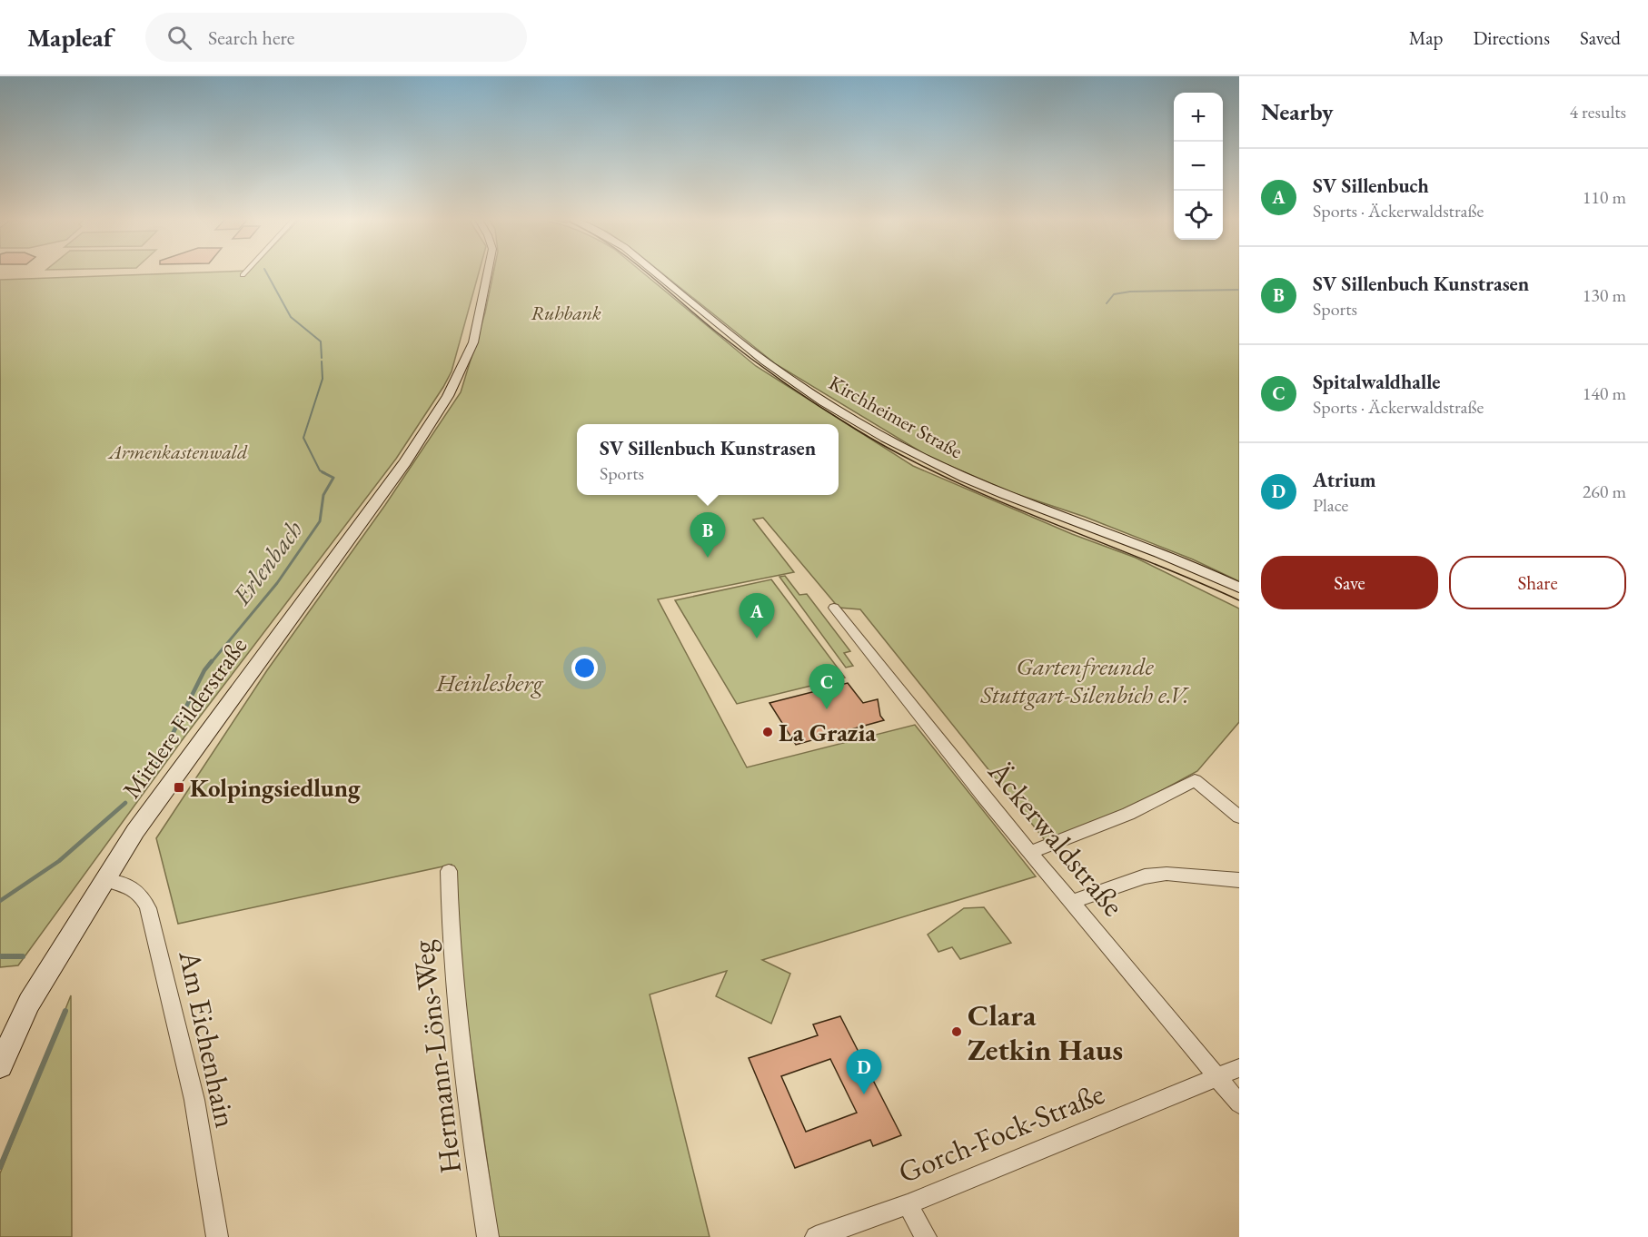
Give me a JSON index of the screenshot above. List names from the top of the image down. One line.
{"streets":{"main road":["Kirchheimer Straße","Mittlere Filderstraße"],"street":["Äckerwaldstraße","Am Eichenhain","Hermann-Löns-Weg","Gorch-Fock-Straße"]},"crossings":[["Mittlere Filderstraße","Am Eichenhain"],["Äckerwaldstraße","Gorch-Fock-Straße"]],"water":["Erlenbach"],"parks":["Ruhbank","Armenkastenwald","Gartenfreunde Stuttgart-Silenbich e.V.","Heinlesberg"],"places":{"other":["La Grazia","Clara Zetkin Haus"],"transit":["Kolpingsiedlung"]},"page":{"header":"Mapleaf","search":"Search here","nav":["Map","Directions","Saved"],"heading":["Nearby","4 results"],"map_buttons":["+","−"],"list":[{"mark":"A","name":"SV Sillenbuch","note":"Sports · Äckerwaldstraße","value":"110 m"},{"mark":"B","name":"SV Sillenbuch Kunstrasen","note":"Sports","value":"130 m"},{"mark":"C","name":"Spitalwaldhalle","note":"Sports · Äckerwaldstraße","value":"140 m"},{"mark":"D","name":"Atrium","note":"Place","value":"260 m"}],"popup":["SV Sillenbuch Kunstrasen","Sports"],"pins":["B","A","C","D"],"buttons":["Save","Share"]}}
